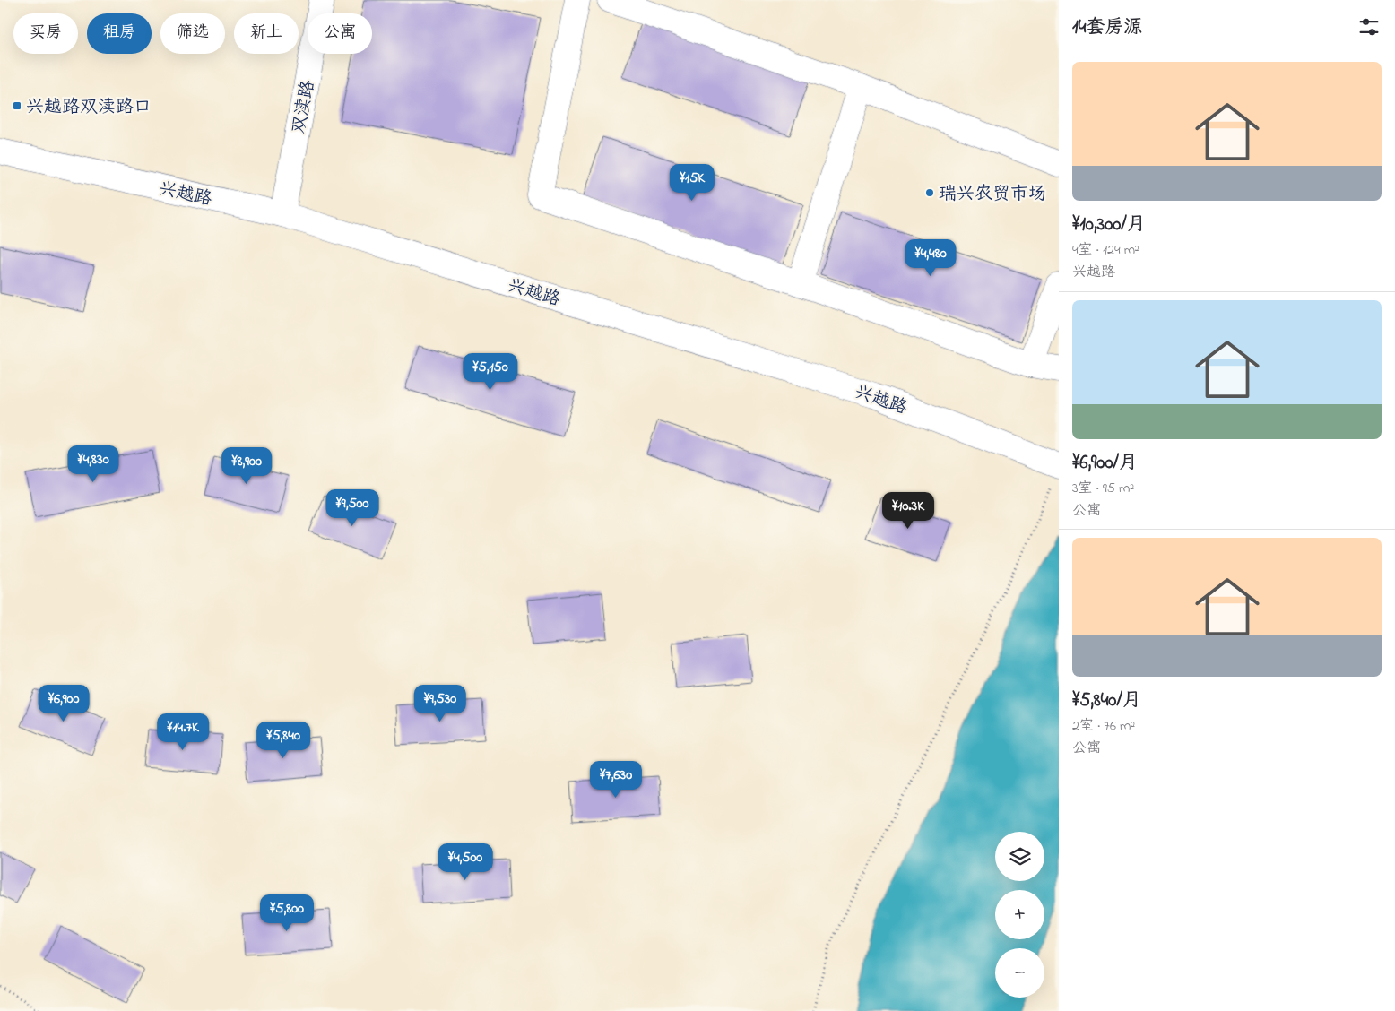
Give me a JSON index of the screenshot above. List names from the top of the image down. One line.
{"streets":{"street":["双渎路","兴越路"]},"crossings":[["双渎路","兴越路"]],"places":{"transit":["兴越路双渎路口"],"other":["瑞兴农贸市场"]},"page":{"heading":"14套房源","chip":["买房","租房","筛选","新上","公寓"],"list":[{"name":"¥10,300/月","note":"4室 · 124 m² · 兴越路"},{"name":"¥6,900/月","note":"3室 · 95 m² · 公寓"},{"name":"¥5,840/月","note":"2室 · 76 m² · 公寓"}],"price":["¥15K","¥4,480","¥5,150","¥4,830","¥8,900","¥9,500","¥10.3K","¥6,900","¥9,530","¥14.7K","¥5,840","¥7,630","¥4,500","¥5,800"],"map_buttons":["+","−"]}}
